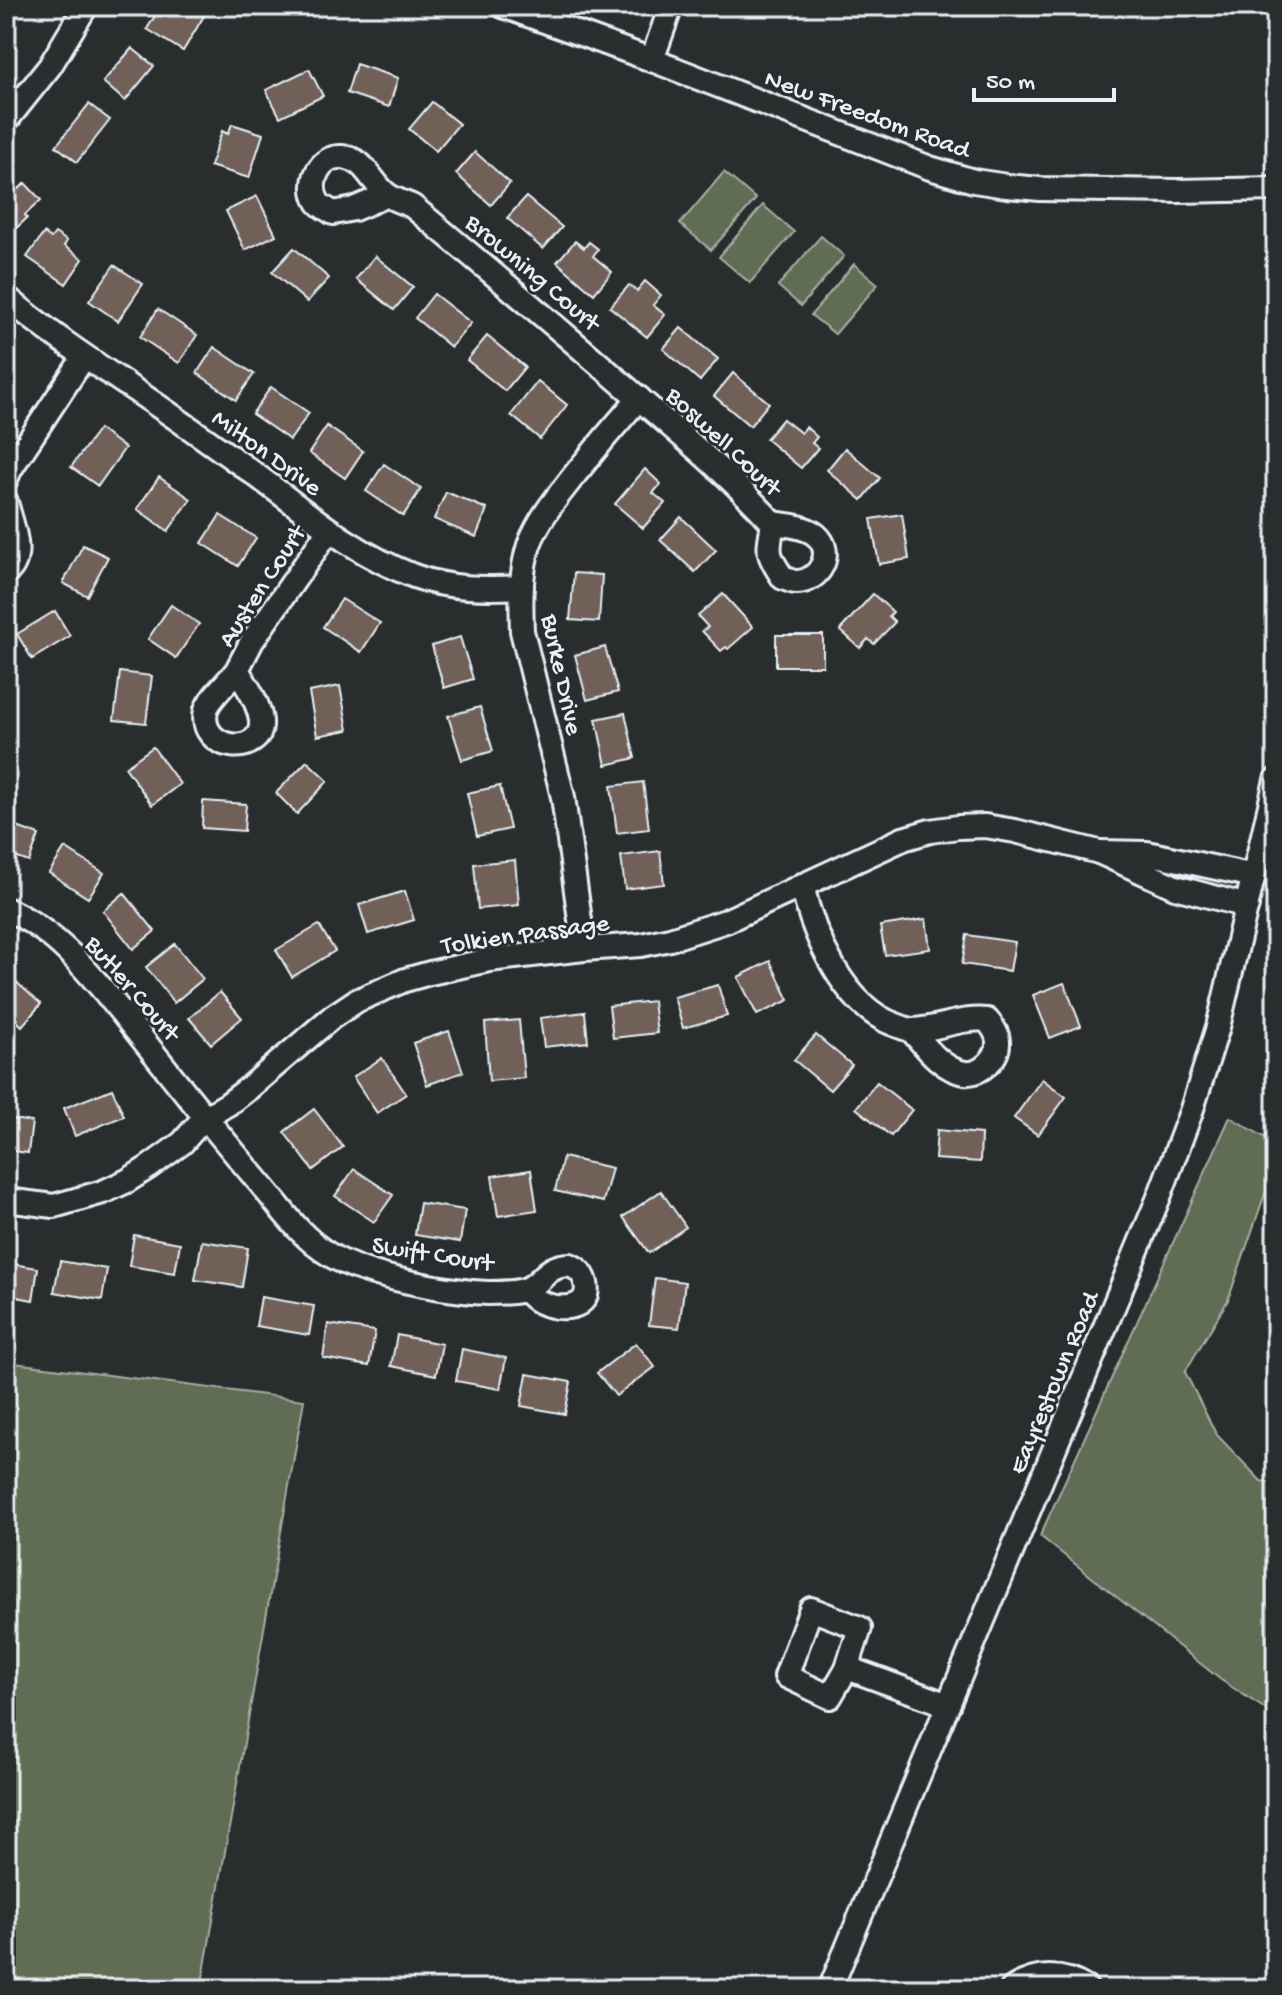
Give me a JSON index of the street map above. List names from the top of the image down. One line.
{"streets":{"street":["New Freedom Road","Browning Court","Boswell Court","Milton Drive","Austen Court","Burke Drive","Tolkien Passage","Butler Court","Swift Court","Eayrestown Road"]},"crossings":[["Browning Court","Boswell Court"],["Browning Court","Burke Drive"],["Boswell Court","Burke Drive"],["Milton Drive","Austen Court"],["Milton Drive","Burke Drive"],["Burke Drive","Tolkien Passage"],["Tolkien Passage","Butler Court"],["Tolkien Passage","Swift Court"],["Tolkien Passage","Eayrestown Road"],["Butler Court","Swift Court"]],"scale_bar":"50 m"}
